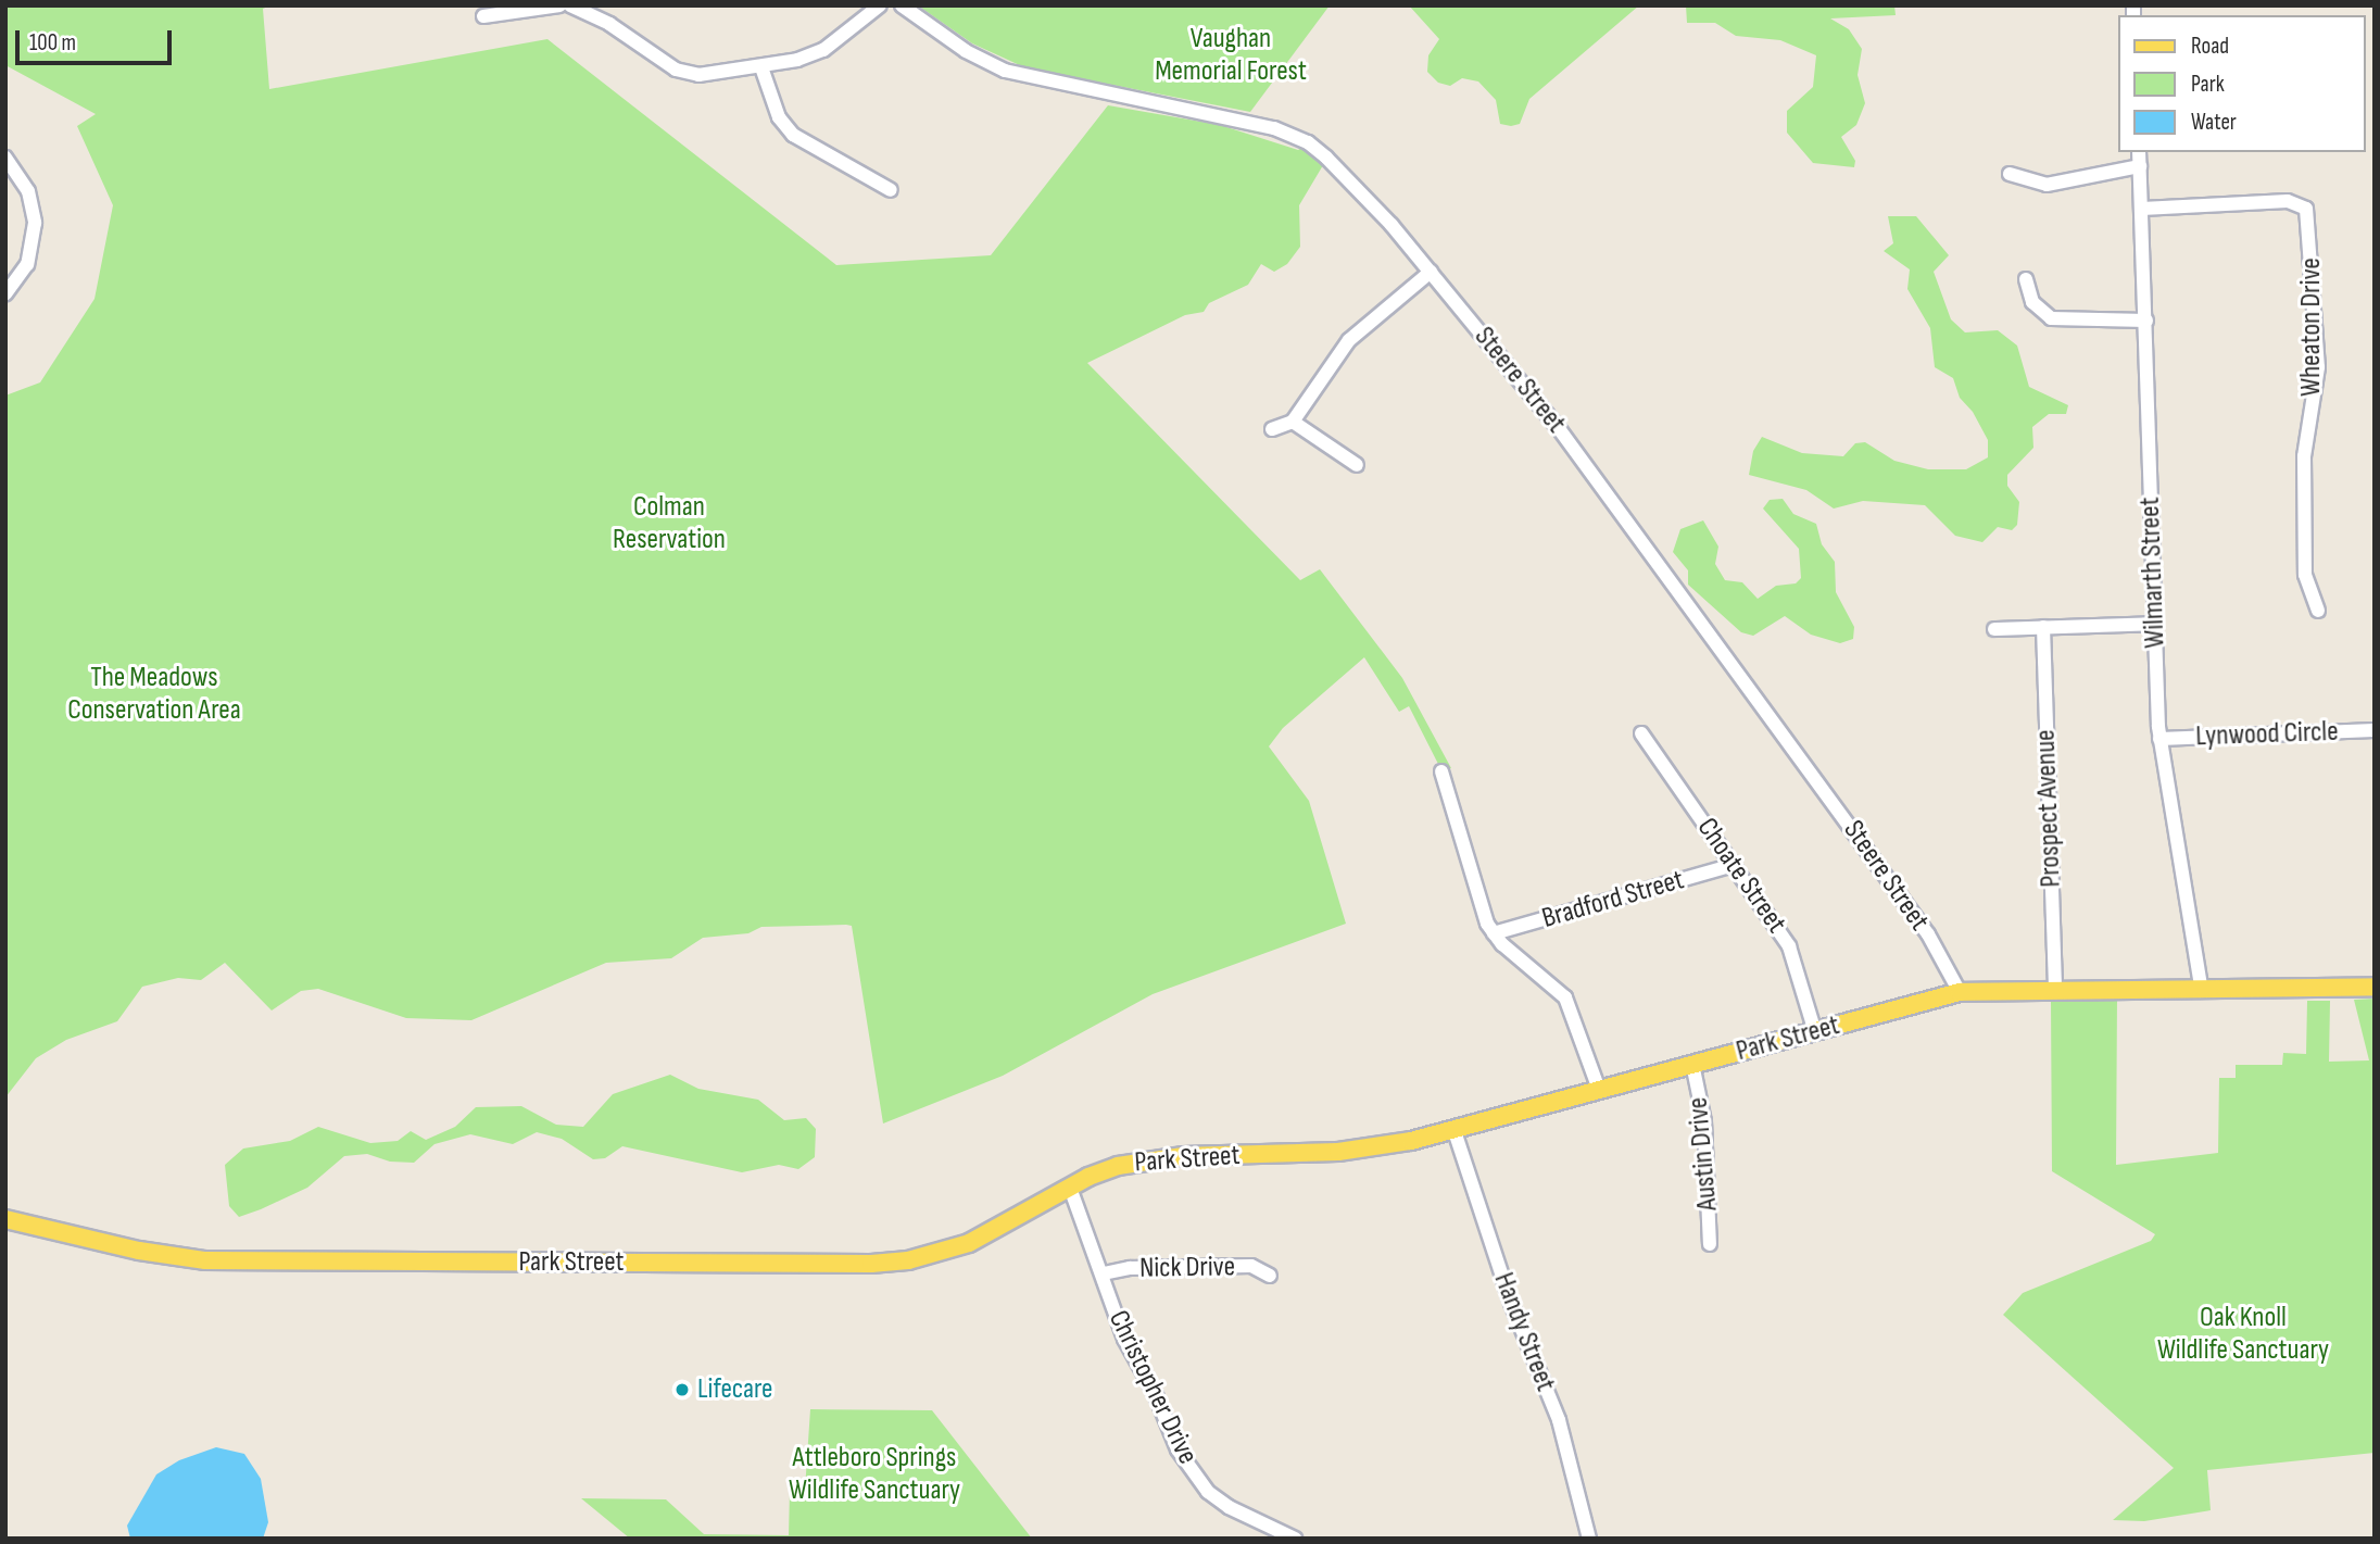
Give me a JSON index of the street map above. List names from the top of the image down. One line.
{"streets":{"main road":["Park Street"],"street":["Wheaton Drive","Steere Street","Wilmarth Street","Lynwood Circle","Prospect Avenue","Choate Street","Bradford Street","Austin Drive","Nick Drive","Handy Street","Christopher Drive"]},"crossings":[["Wheaton Drive","Wilmarth Street"],["Steere Street","Park Street"],["Wilmarth Street","Lynwood Circle"],["Wilmarth Street","Park Street"],["Prospect Avenue","Park Street"],["Choate Street","Bradford Street"],["Choate Street","Park Street"],["Park Street","Austin Drive"],["Park Street","Handy Street"],["Park Street","Christopher Drive"],["Nick Drive","Christopher Drive"]],"parks":["Vaughan Memorial Forest","Colman Reservation","The Meadows Conservation Area","Oak Knoll Wildlife Sanctuary","Attleboro Springs Wildlife Sanctuary"],"places":["Lifecare"],"legend":["Road","Park","Water"],"scale_bar":"100 m"}
